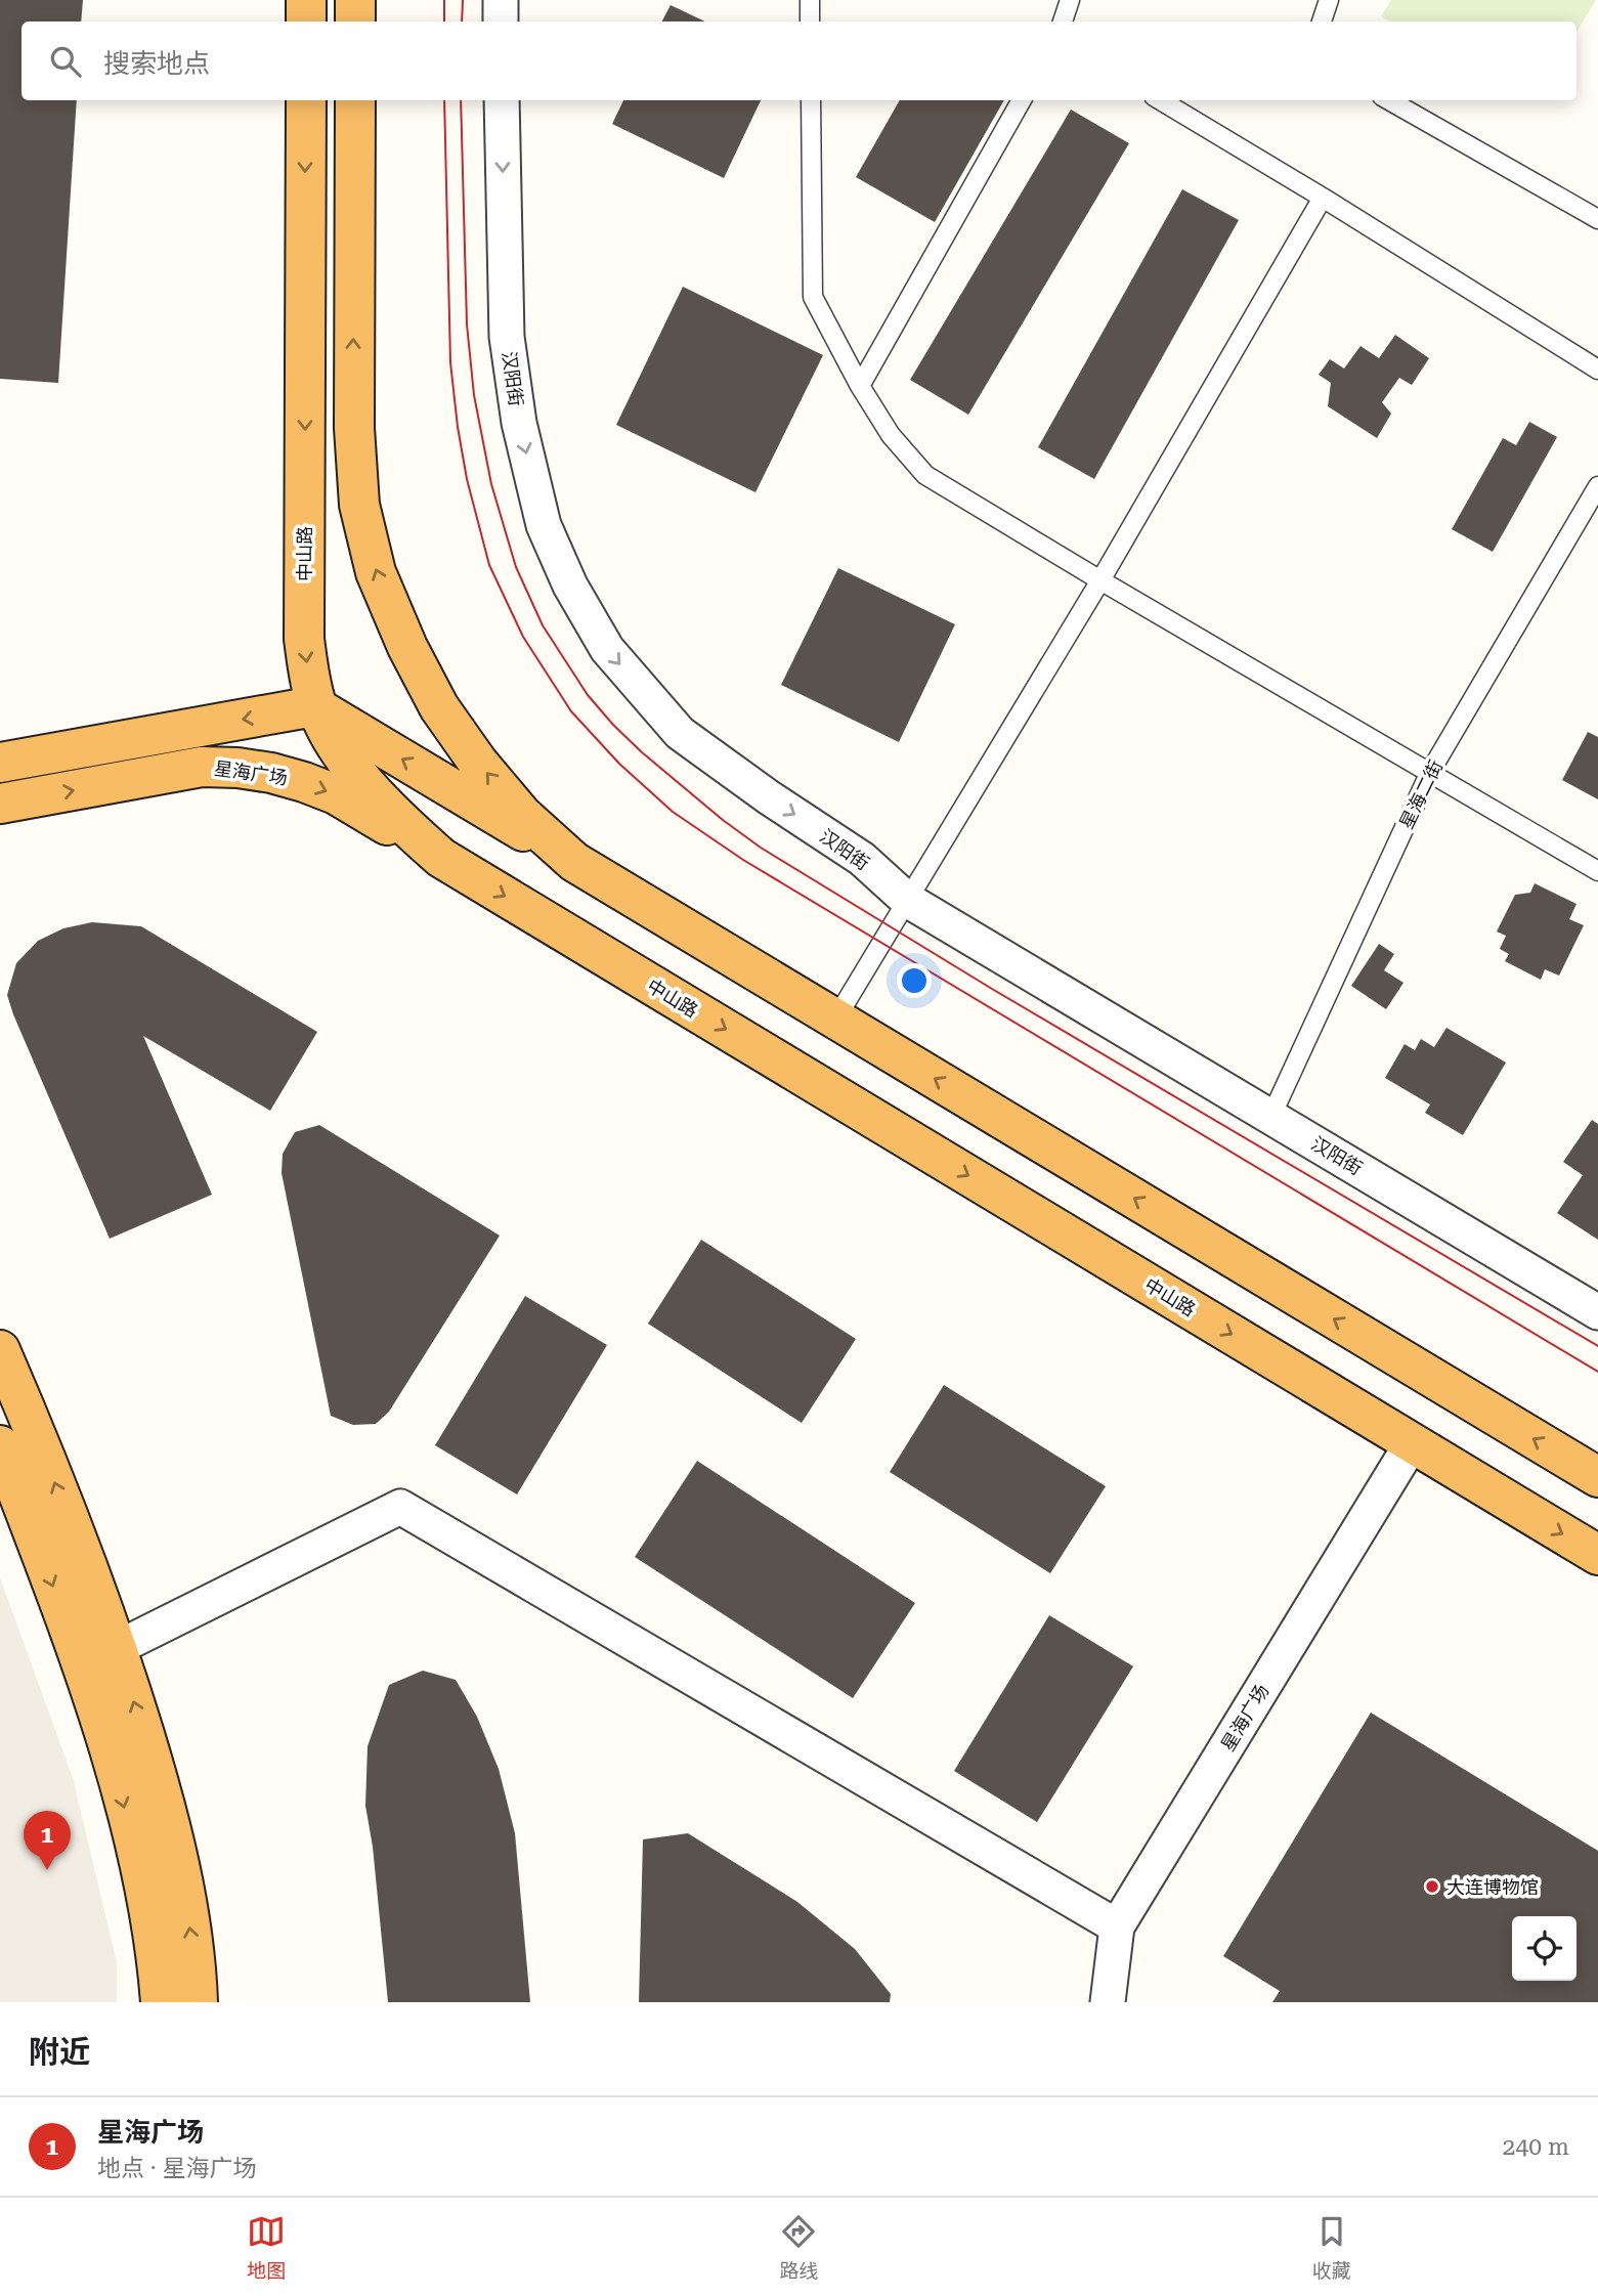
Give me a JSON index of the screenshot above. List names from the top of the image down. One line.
{"streets":{"highway":["中山路","星海广场"],"street":["汉阳街"],"lane":["星海二街"]},"crossings":[["汉阳街","星海二街"],["中山路","星海广场"]],"one_way":["汉阳街"],"places":["大连博物馆"],"page":{"search":"搜索地点","pins":"1","heading":"附近","list":[{"mark":"1","name":"星海广场","note":"地点 · 星海广场","value":"240 m"}],"nav":["地图","路线","收藏"]}}
